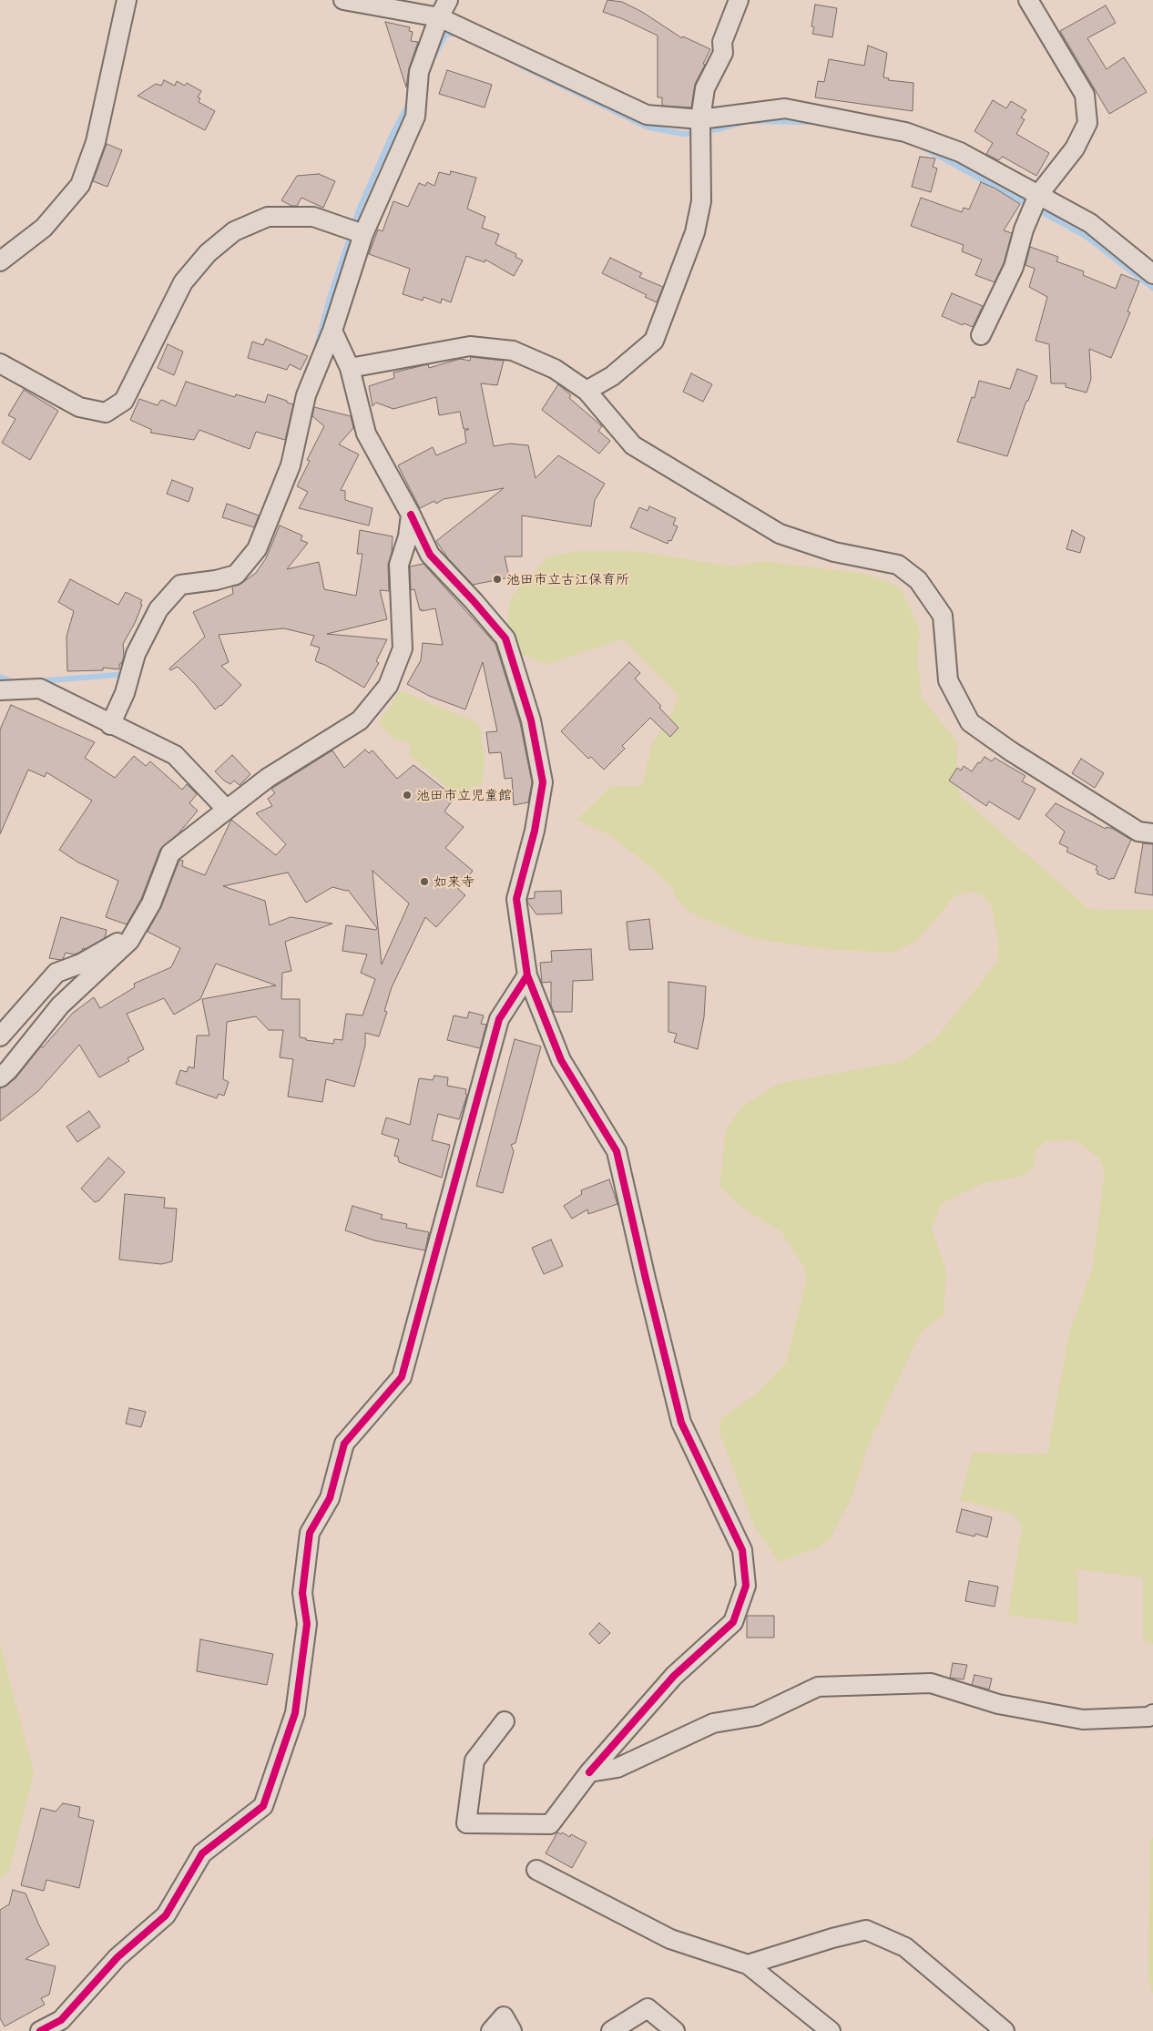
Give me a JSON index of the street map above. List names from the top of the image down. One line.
{"places":["池田市立古江保育所","池田市立児童館","如来寺"]}
